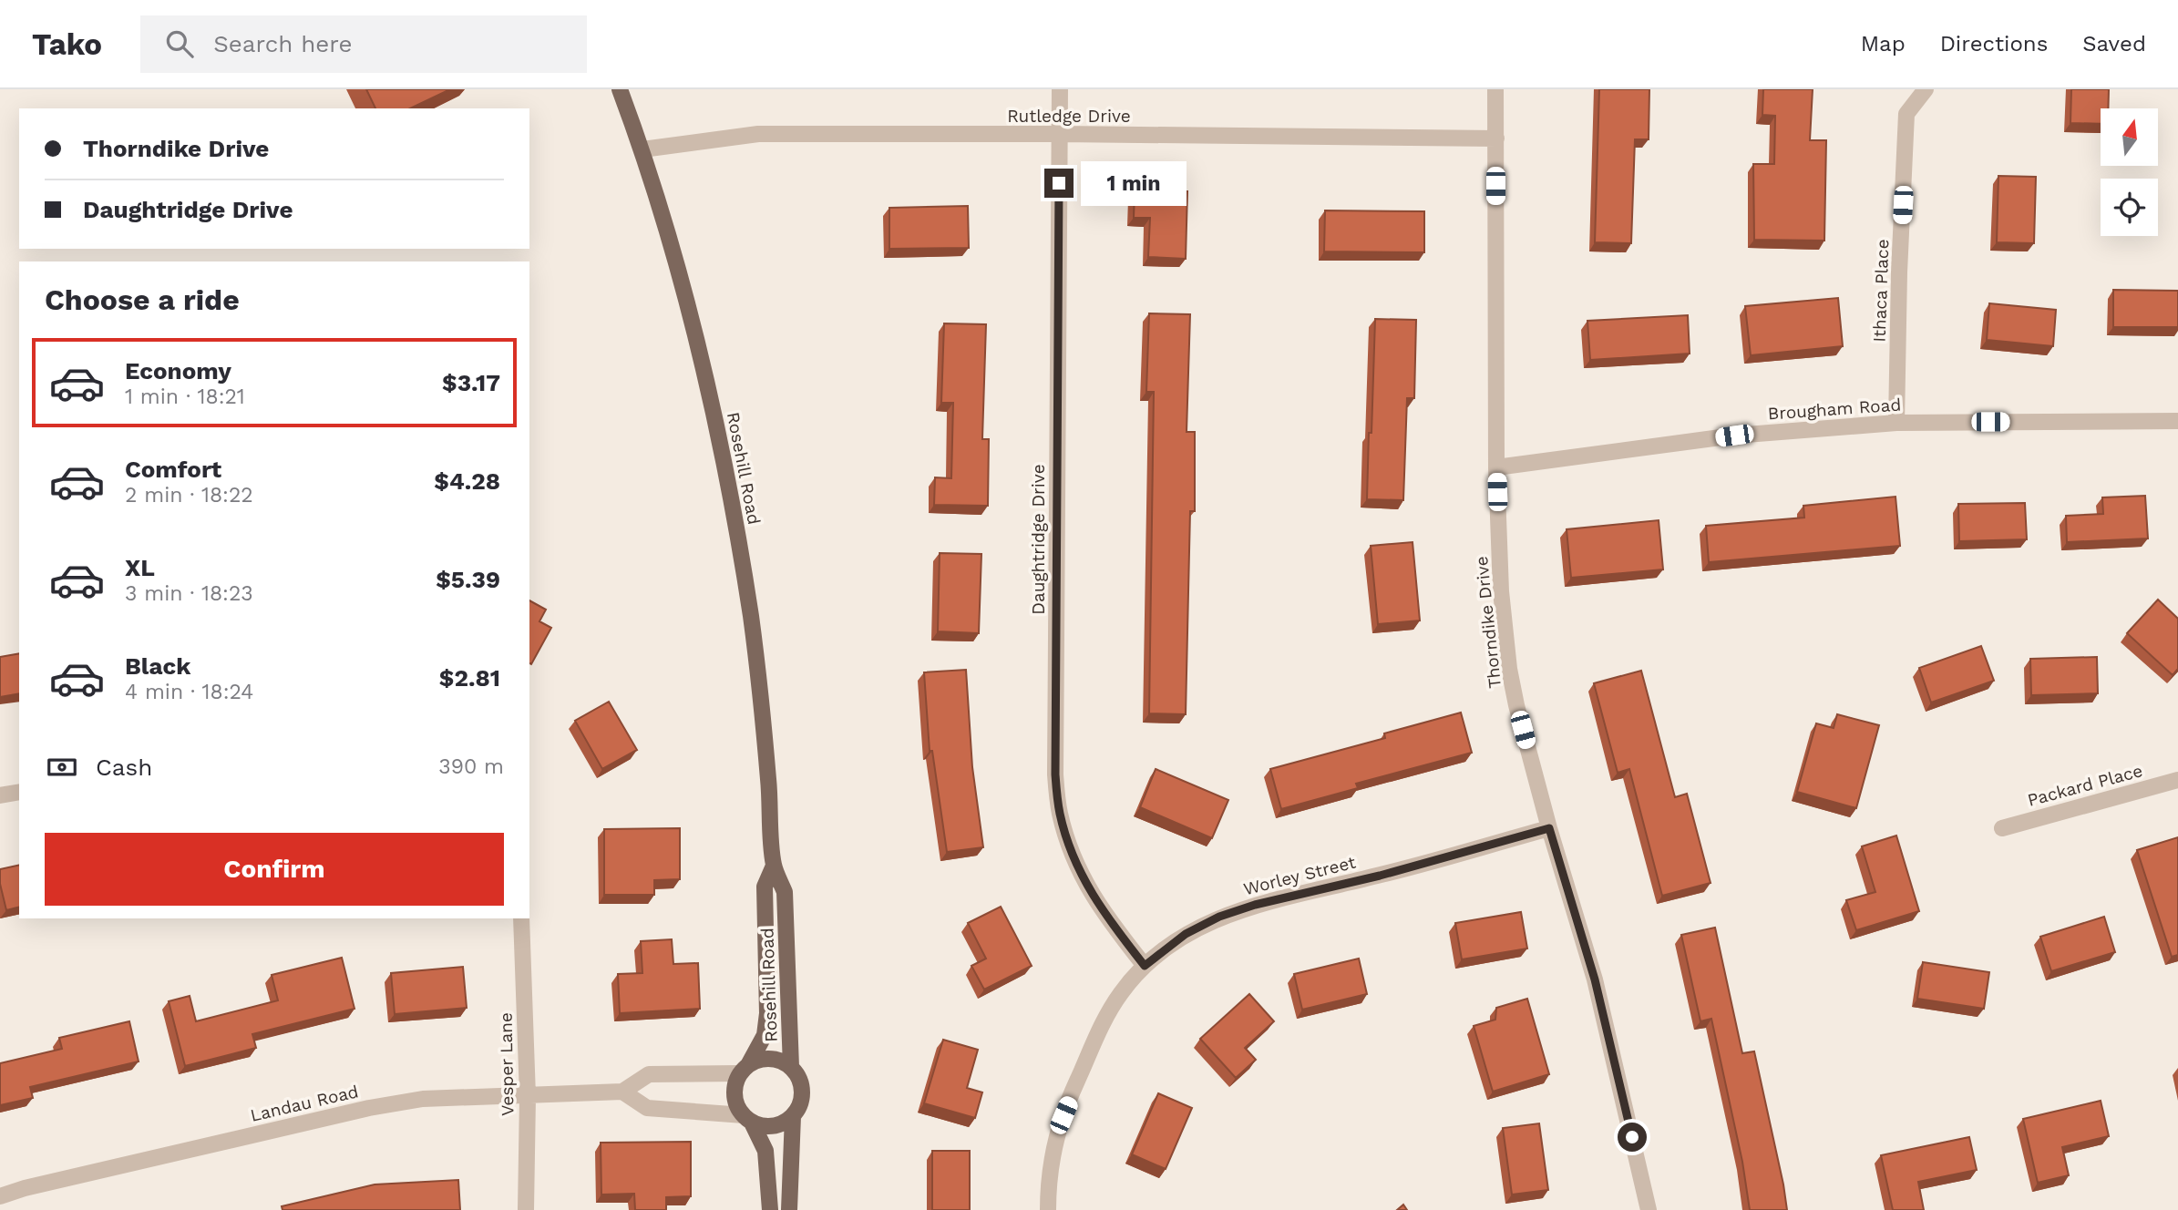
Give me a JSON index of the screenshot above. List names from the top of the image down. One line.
{"streets":{"main road":["Rosehill Road"],"street":["Rutledge Drive","Ithaca Place","Brougham Road","Daughtridge Drive","Thorndike Drive","Packard Place","Worley Street","Vesper Lane","Landau Road"]},"crossings":[["Rutledge Drive","Rosehill Road"],["Rutledge Drive","Daughtridge Drive"],["Rutledge Drive","Thorndike Drive"],["Ithaca Place","Brougham Road"],["Brougham Road","Thorndike Drive"],["Daughtridge Drive","Worley Street"],["Thorndike Drive","Worley Street"],["Vesper Lane","Landau Road"]],"north":"top","page":{"header":"Tako","search":"Search here","nav":["Map","Directions","Saved"],"banner":["Thorndike Drive","Daughtridge Drive"],"bubble":"1 min","heading":"Choose a ride","list":[{"name":"Economy","note":"1 min · 18:21","value":"$3.17"},{"name":"Comfort","note":"2 min · 18:22","value":"$4.28"},{"name":"XL","note":"3 min · 18:23","value":"$5.39"},{"name":"Black","note":"4 min · 18:24","value":"$2.81"}],"pay":["Cash","390 m"],"buttons":"Confirm"}}
